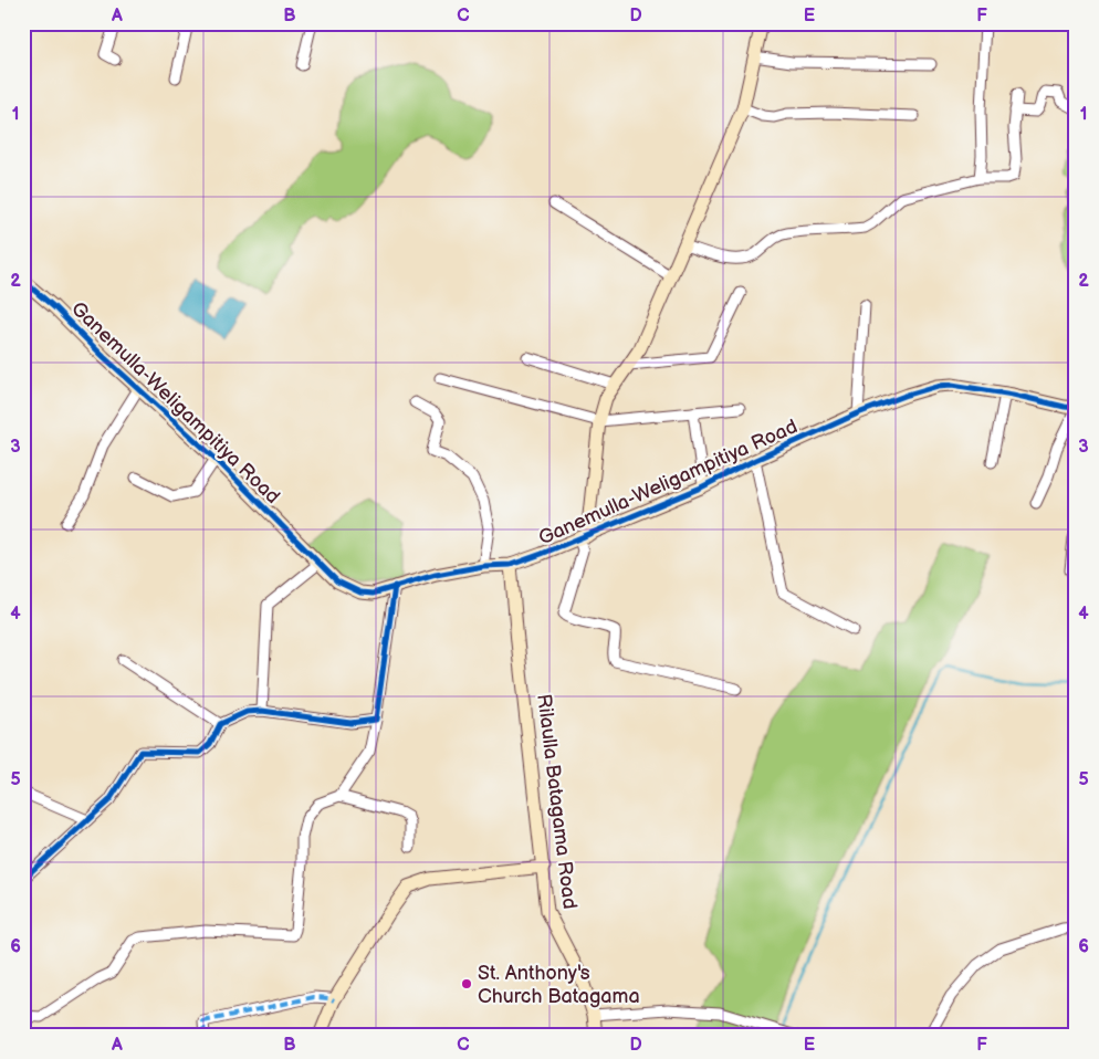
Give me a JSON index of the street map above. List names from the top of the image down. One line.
{"streets":{"street":["Ganemulla-Weligampitiya Road","Rilaulla Batagama Road"]},"crossings":[["Ganemulla-Weligampitiya Road","Rilaulla Batagama Road"]],"places":["St. Anthony's Church Batagama"],"grid":{"columns":["A","B","C","D","E","F"],"rows":["1","2","3","4","5","6"]}}
